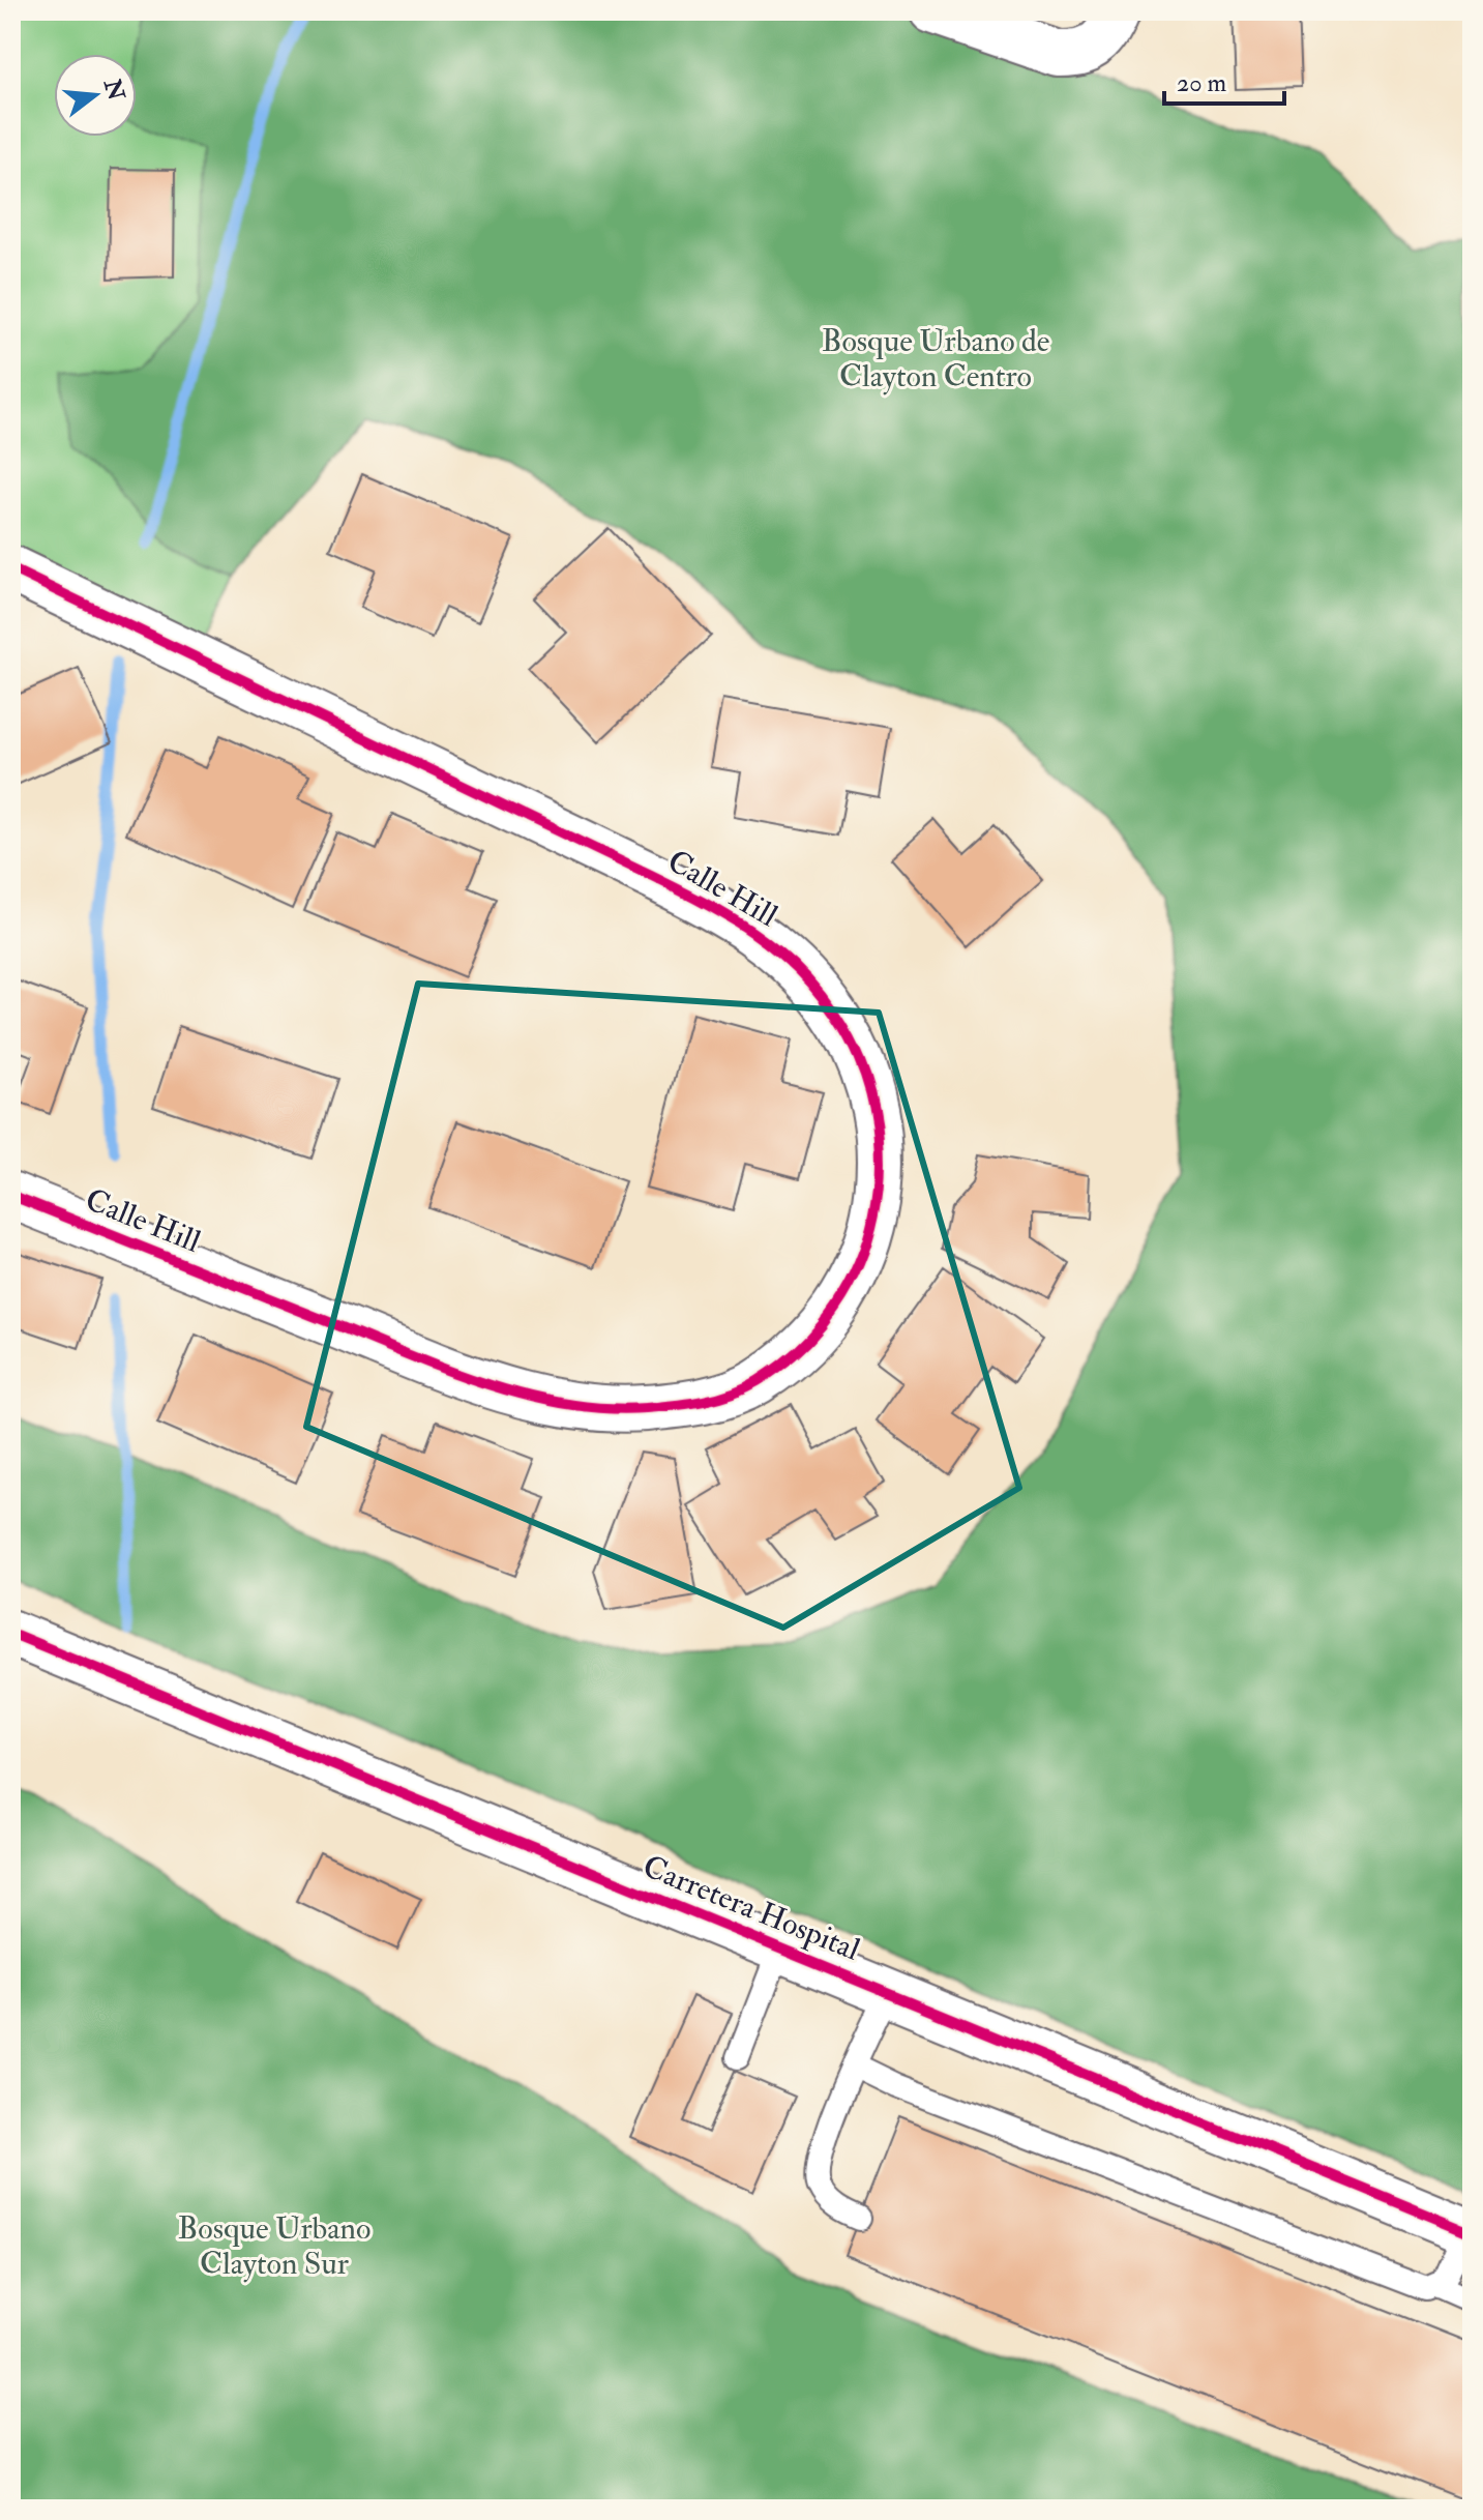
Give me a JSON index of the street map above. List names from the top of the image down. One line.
{"streets":{"street":["Calle Hill","Carretera Hospital"]},"parks":["Bosque Urbano de Clayton Centro","Bosque Urbano Clayton Sur"],"scale_bar":"20 m","north":"right"}
